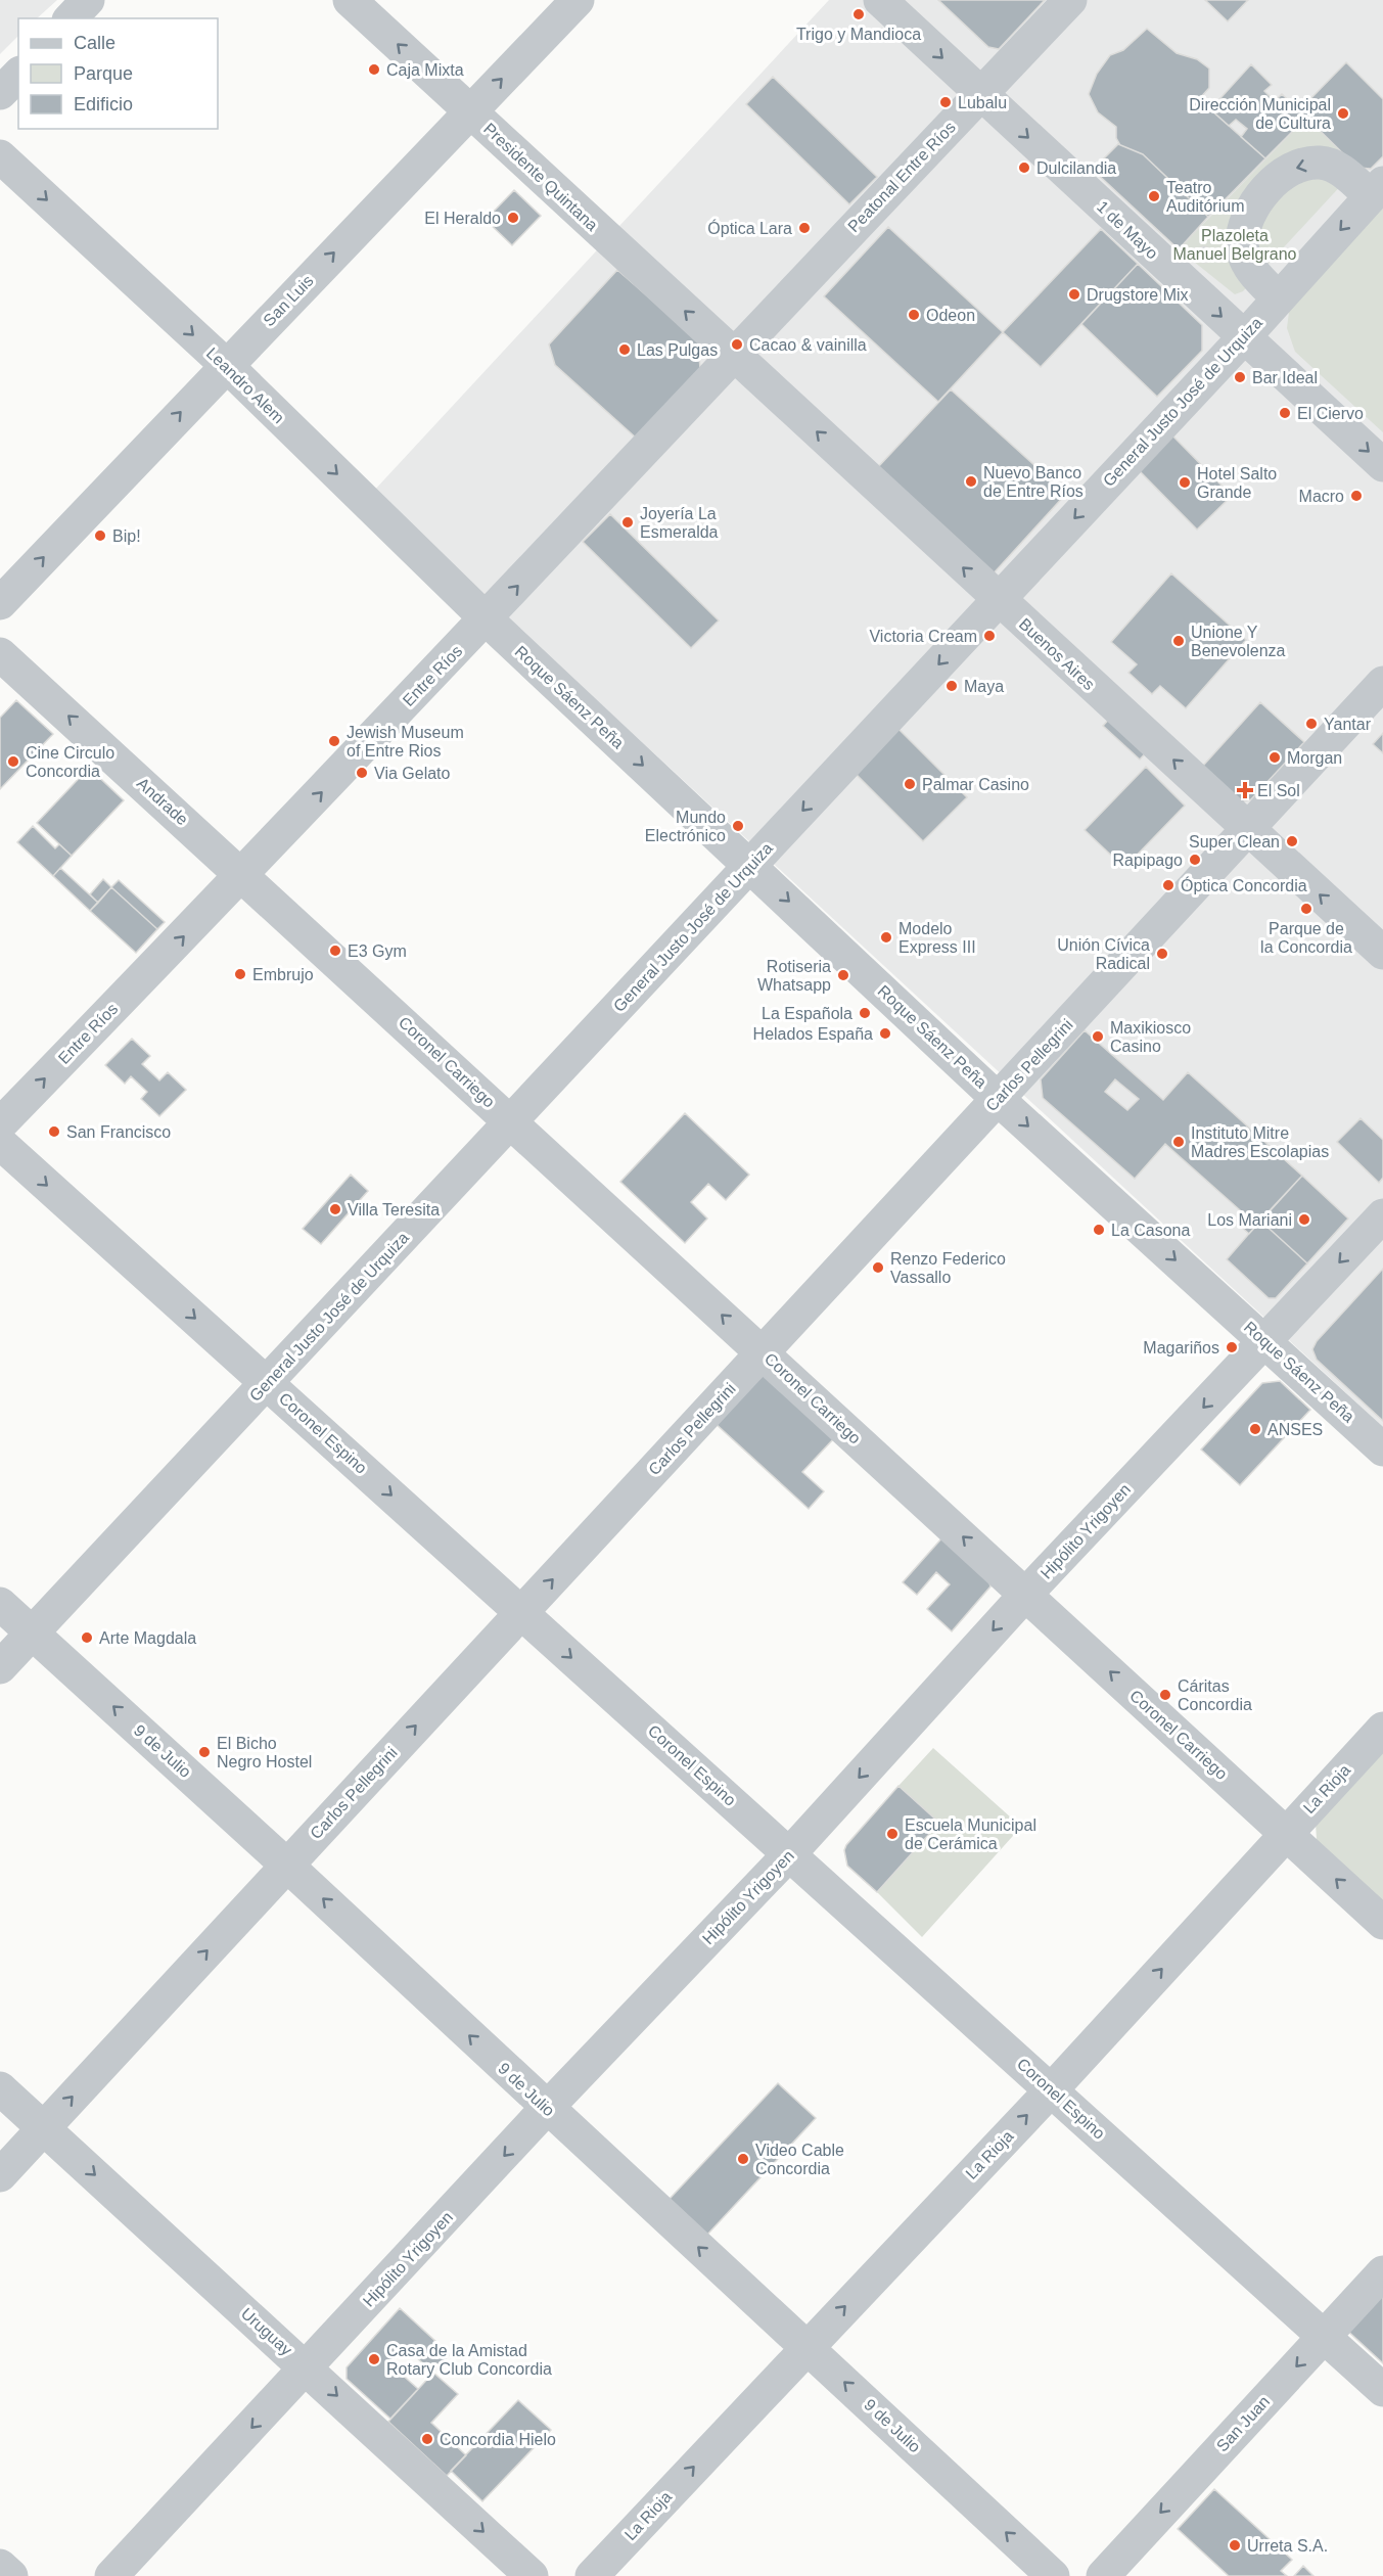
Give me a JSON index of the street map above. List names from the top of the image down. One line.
{"streets":{"street":["Presidente Quintana","Peatonal Entre Ríos","1 de Mayo","San Luis","Leandro Alem","General Justo José de Urquiza","Buenos Aires","Entre Ríos","Roque Sáenz Peña","Andrade","Coronel Carriego","Carlos Pellegrini","Coronel Espino","Hipólito Yrigoyen","9 de Julio","La Rioja","Uruguay","San Juan"]},"crossings":[["Presidente Quintana","Peatonal Entre Ríos"],["Presidente Quintana","San Luis"],["Presidente Quintana","Buenos Aires"],["Presidente Quintana","Entre Ríos"],["Peatonal Entre Ríos","1 de Mayo"],["Peatonal Entre Ríos","Buenos Aires"],["Peatonal Entre Ríos","Entre Ríos"],["1 de Mayo","General Justo José de Urquiza"],["San Luis","Leandro Alem"],["Leandro Alem","Entre Ríos"],["Leandro Alem","Roque Sáenz Peña"],["General Justo José de Urquiza","Buenos Aires"],["General Justo José de Urquiza","Roque Sáenz Peña"],["General Justo José de Urquiza","Coronel Carriego"],["General Justo José de Urquiza","Coronel Espino"],["General Justo José de Urquiza","9 de Julio"],["Buenos Aires","Entre Ríos"],["Buenos Aires","Carlos Pellegrini"],["Entre Ríos","Roque Sáenz Peña"],["Entre Ríos","Andrade"],["Entre Ríos","Coronel Carriego"],["Roque Sáenz Peña","Carlos Pellegrini"],["Roque Sáenz Peña","Hipólito Yrigoyen"],["Andrade","Coronel Carriego"],["Coronel Carriego","Carlos Pellegrini"],["Coronel Carriego","Hipólito Yrigoyen"],["Coronel Carriego","La Rioja"],["Carlos Pellegrini","Coronel Espino"],["Carlos Pellegrini","9 de Julio"],["Carlos Pellegrini","Uruguay"],["Coronel Espino","Hipólito Yrigoyen"],["Coronel Espino","La Rioja"],["Coronel Espino","San Juan"],["Hipólito Yrigoyen","9 de Julio"],["Hipólito Yrigoyen","Uruguay"],["9 de Julio","La Rioja"]],"one_way":["Presidente Quintana","1 de Mayo","San Luis","Leandro Alem","General Justo José de Urquiza","Buenos Aires","Entre Ríos","Roque Sáenz Peña","Andrade","Coronel Carriego","Carlos Pellegrini","Coronel Espino","Hipólito Yrigoyen","9 de Julio","La Rioja","Uruguay","San Juan"],"parks":["Plazoleta Manuel Belgrano"],"places":{"other":["Trigo y Mandioca","Caja Mixta","Lubalu","Dirección Municipal de Cultura","Dulcilandia","Teatro Auditórium","El Heraldo","Óptica Lara","Drugstore Mix","Odeon","Cacao & vainilla","Las Pulgas","Bar Ideal","El Ciervo","Nuevo Banco de Entre Ríos","Hotel Salto Grande","Macro","Joyería La Esmeralda","Bip!","Victoria Cream","Unione Y Benevolenza","Maya","Yantar","Jewish Museum of Entre Rios","Morgan","Cine Circulo Concordia","Via Gelato","Palmar Casino","Mundo Electrónico","Super Clean","Rapipago","Óptica Concordia","Parque de la Concordia","Modelo Express III","E3 Gym","Unión Cívica Radical","Embrujo","Rotiseria Whatsapp","La Española","Helados España","Maxikiosco Casino","San Francisco","Instituto Mitre Madres Escolapias","Villa Teresita","Los Mariani","La Casona","Renzo Federico Vassallo","Magariños","ANSES","Arte Magdala","Cáritas Concordia","El Bicho Negro Hostel","Escuela Municipal de Cerámica","Video Cable Concordia","Casa de la Amistad Rotary Club Concordia","Concordia Hielo","Urreta S.A."],"health":["El Sol"]},"legend":["Calle","Parque","Edificio"]}
